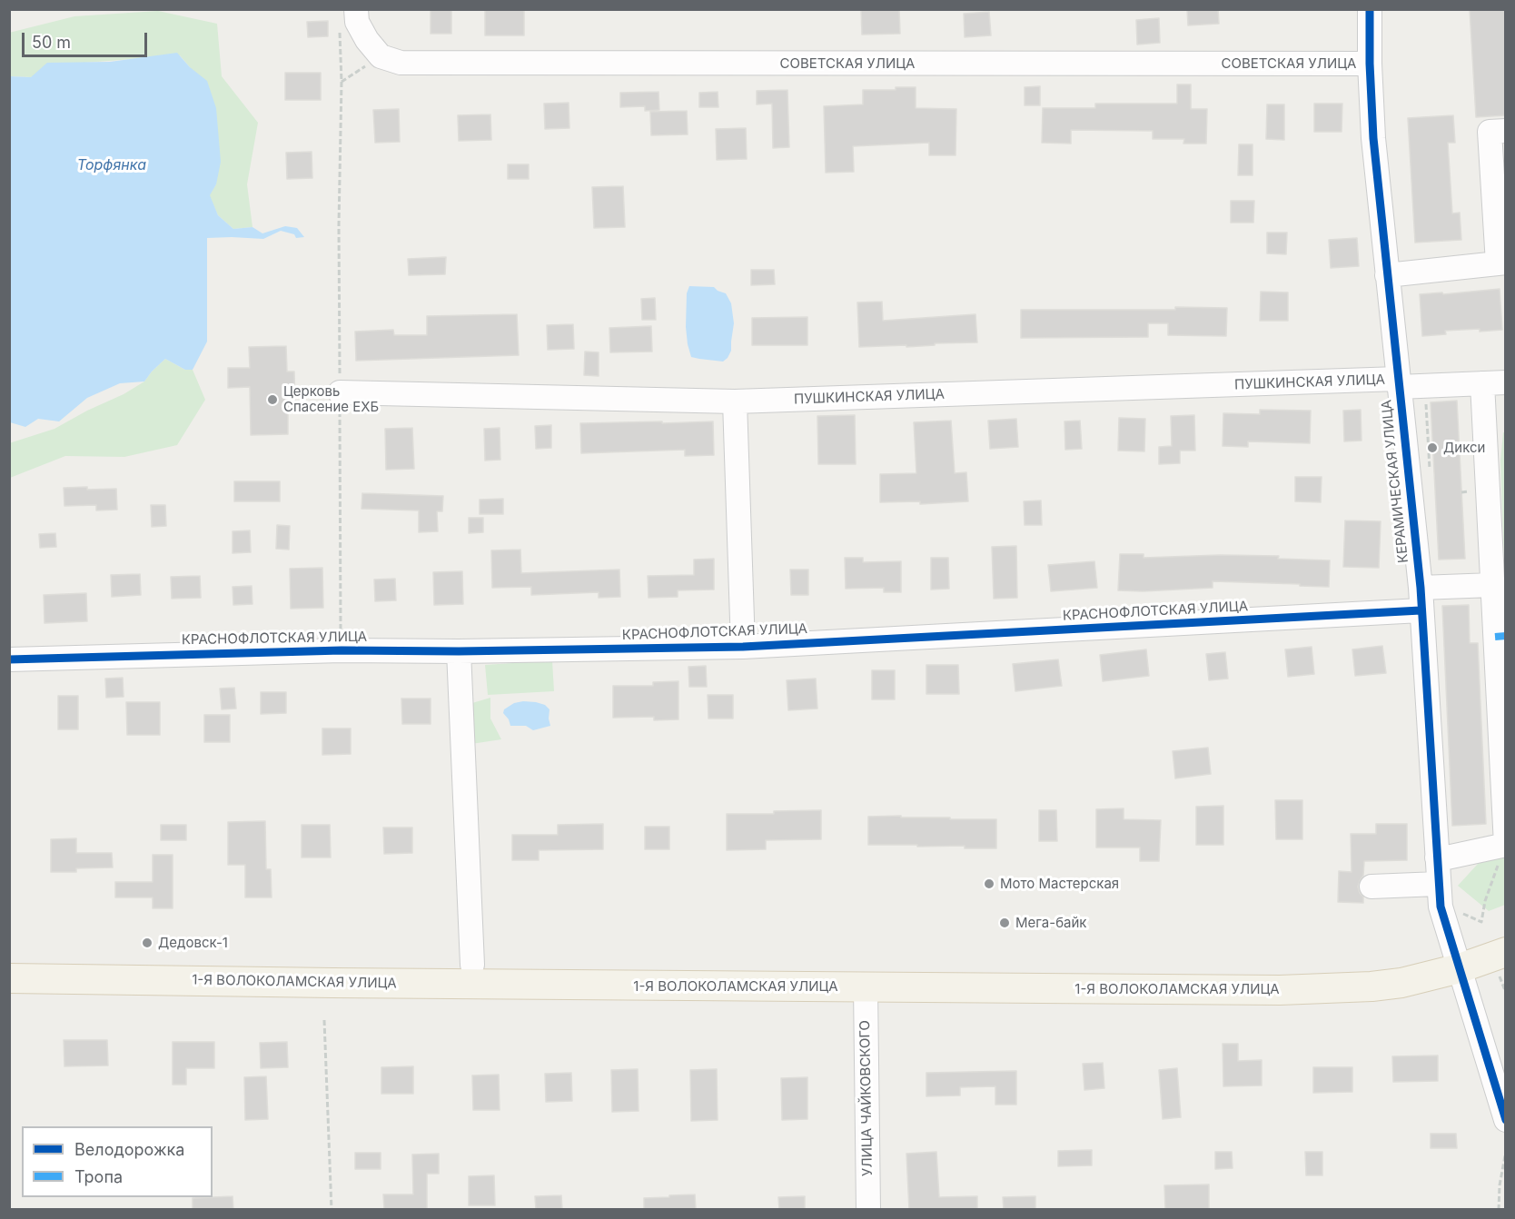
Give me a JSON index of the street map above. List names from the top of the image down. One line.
{"streets":{"main road":["1-Я ВОЛОКОЛАМСКАЯ УЛИЦА"],"street":["СОВЕТСКАЯ УЛИЦА","ПУШКИНСКАЯ УЛИЦА","КЕРАМИЧЕСКАЯ УЛИЦА","КРАСНОФЛОТСКАЯ УЛИЦА","УЛИЦА ЧАЙКОВСКОГО"]},"crossings":[["СОВЕТСКАЯ УЛИЦА","КЕРАМИЧЕСКАЯ УЛИЦА"],["ПУШКИНСКАЯ УЛИЦА","КЕРАМИЧЕСКАЯ УЛИЦА"],["КЕРАМИЧЕСКАЯ УЛИЦА","КРАСНОФЛОТСКАЯ УЛИЦА"],["КЕРАМИЧЕСКАЯ УЛИЦА","1-Я ВОЛОКОЛАМСКАЯ УЛИЦА"],["1-Я ВОЛОКОЛАМСКАЯ УЛИЦА","УЛИЦА ЧАЙКОВСКОГО"]],"water":["Торфянка"],"places":["Церковь Спасение ЕХБ","Дикси","Мото Мастерская","Мега-байк","Дедовск-1"],"legend":["Велодорожка","Тропа"],"scale_bar":"50 m"}
